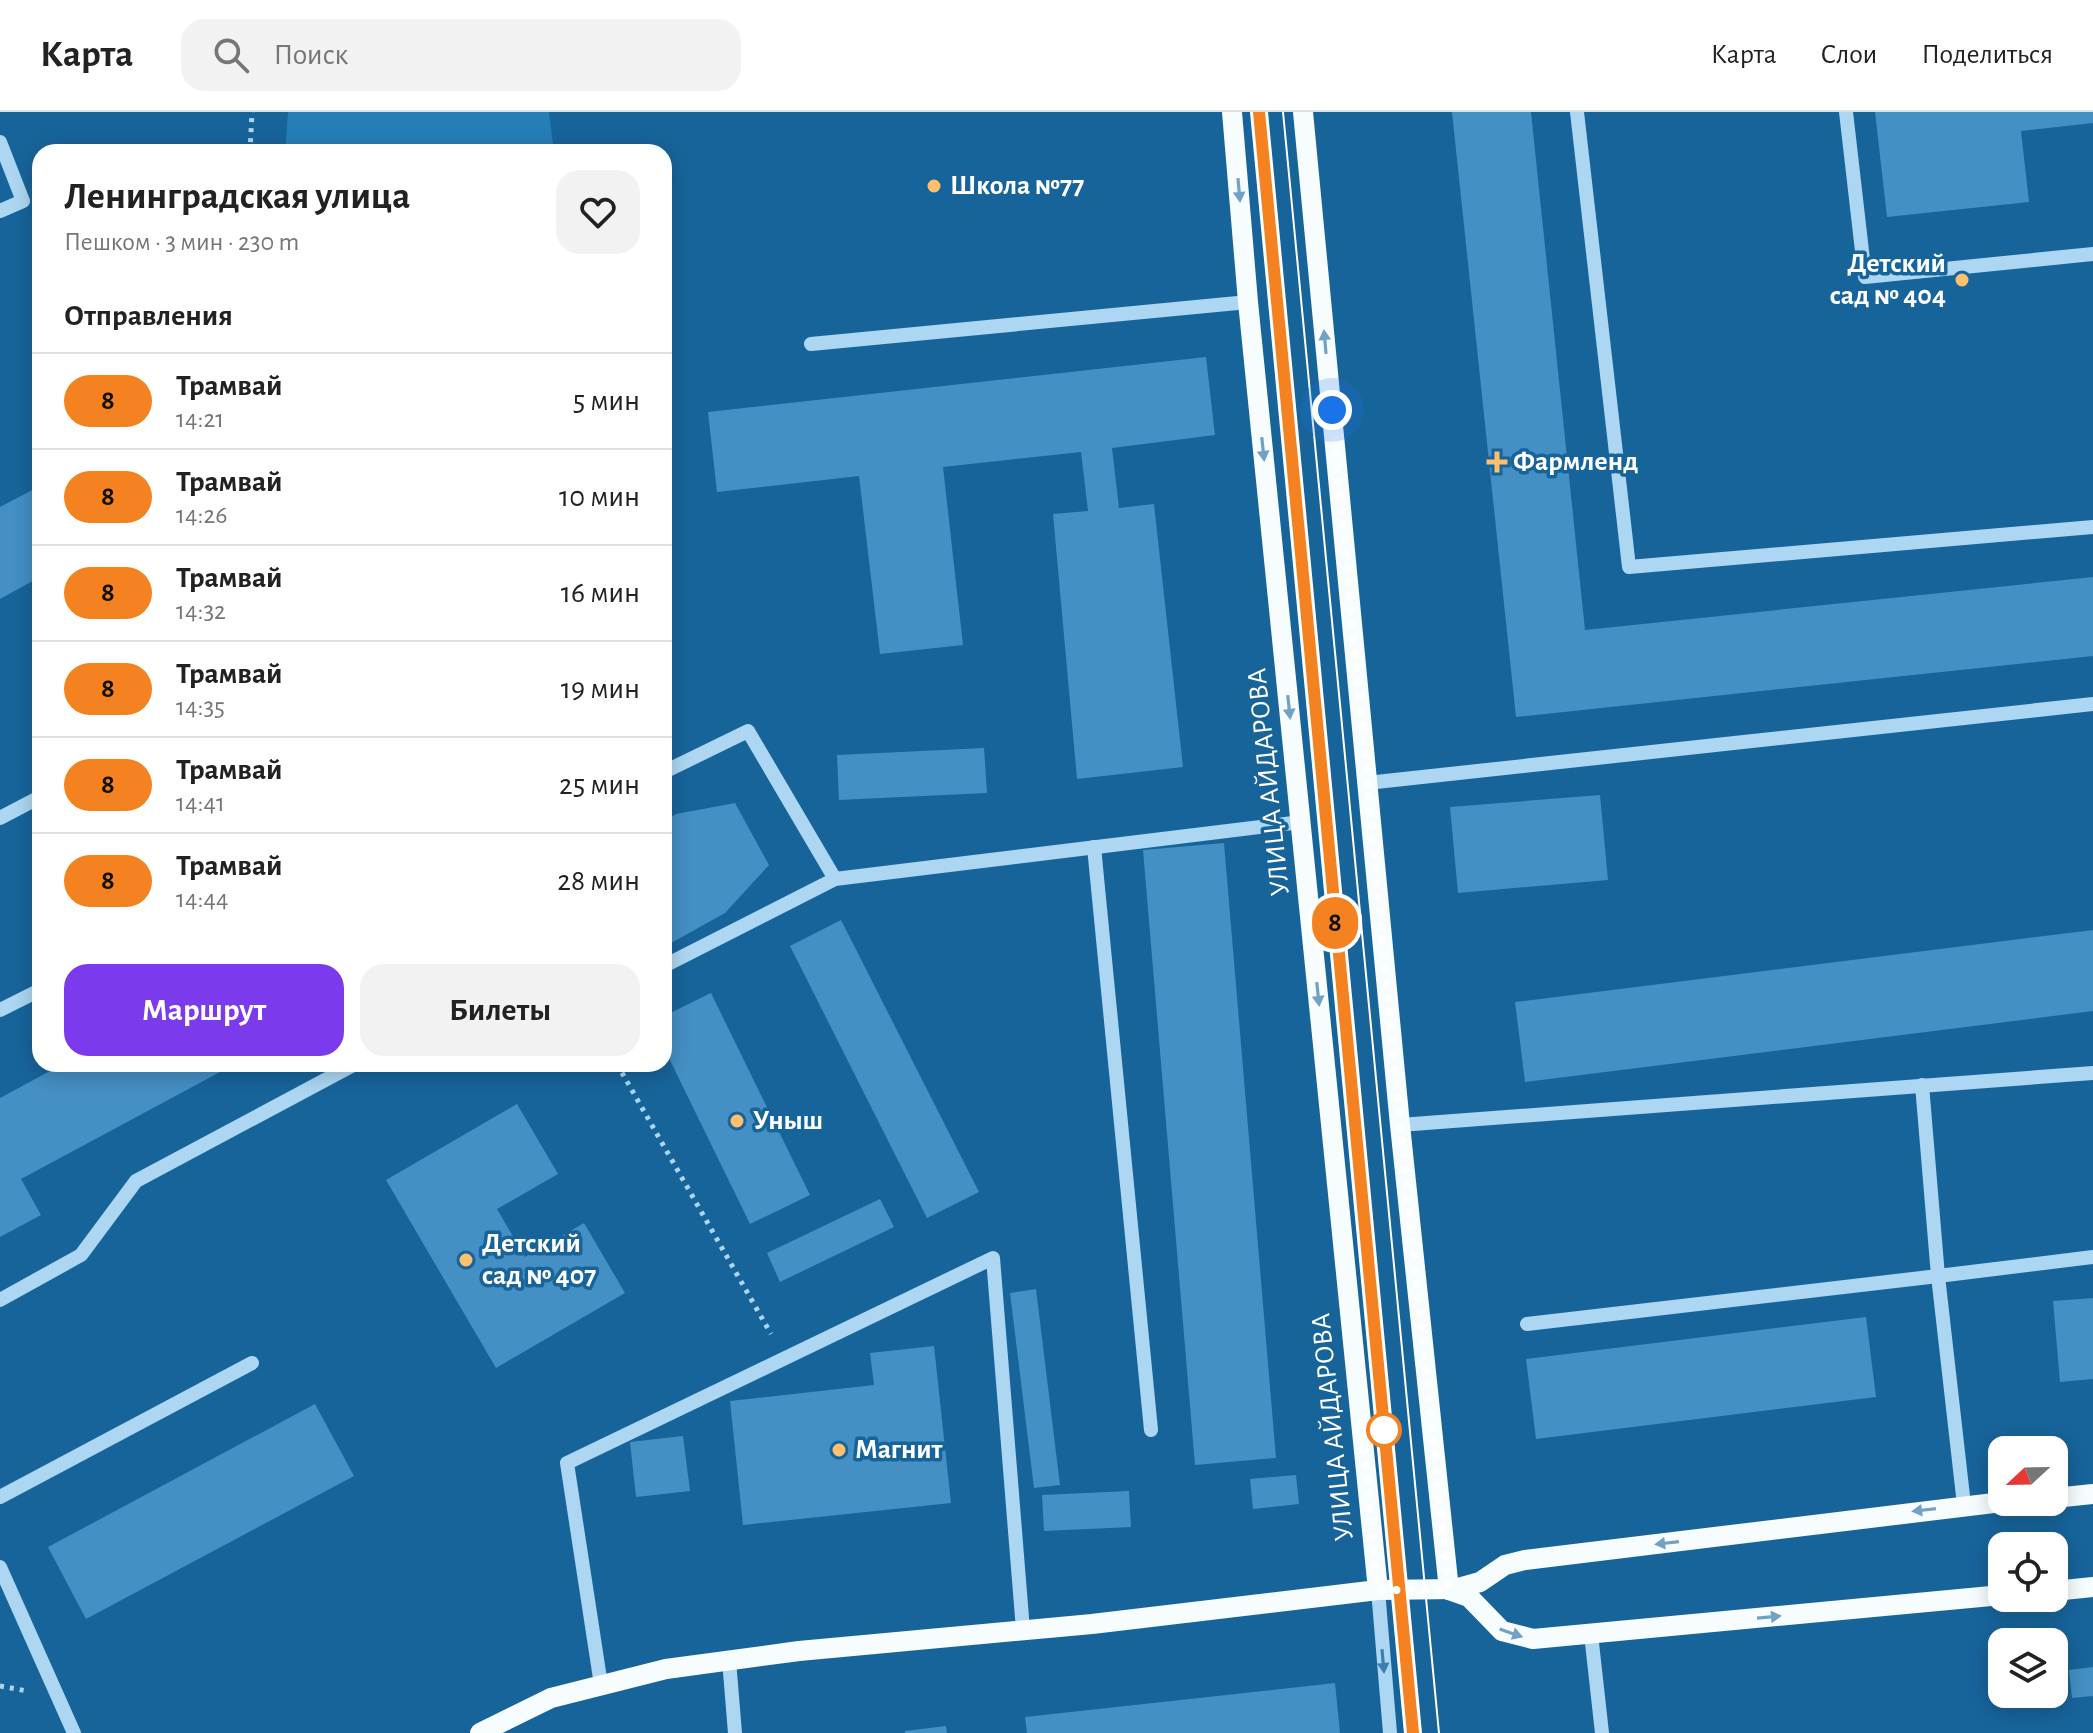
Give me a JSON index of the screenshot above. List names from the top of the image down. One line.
{"streets":{"main road":["УЛИЦА АЙДАРОВА"]},"places":{"other":["Школа №77","Детский сад № 404","Уныш","Детский сад № 407","Магнит"],"health":["Фармленд"]},"lines":["tram line 8"],"north":"left","page":{"header":"Карта","search":"Поиск","nav":["Карта","Слои","Поделиться"],"on_map":"8","heading":[["Ленинградская улица","Пешком · 3 мин · 230 m"],"Отправления"],"list":[{"mark":"8","name":"Трамвай","note":"14:21","value":"5 мин"},{"mark":"8","name":"Трамвай","note":"14:26","value":"10 мин"},{"mark":"8","name":"Трамвай","note":"14:32","value":"16 мин"},{"mark":"8","name":"Трамвай","note":"14:35","value":"19 мин"},{"mark":"8","name":"Трамвай","note":"14:41","value":"25 мин"},{"mark":"8","name":"Трамвай","note":"14:44","value":"28 мин"}],"buttons":["Маршрут","Билеты"]}}
